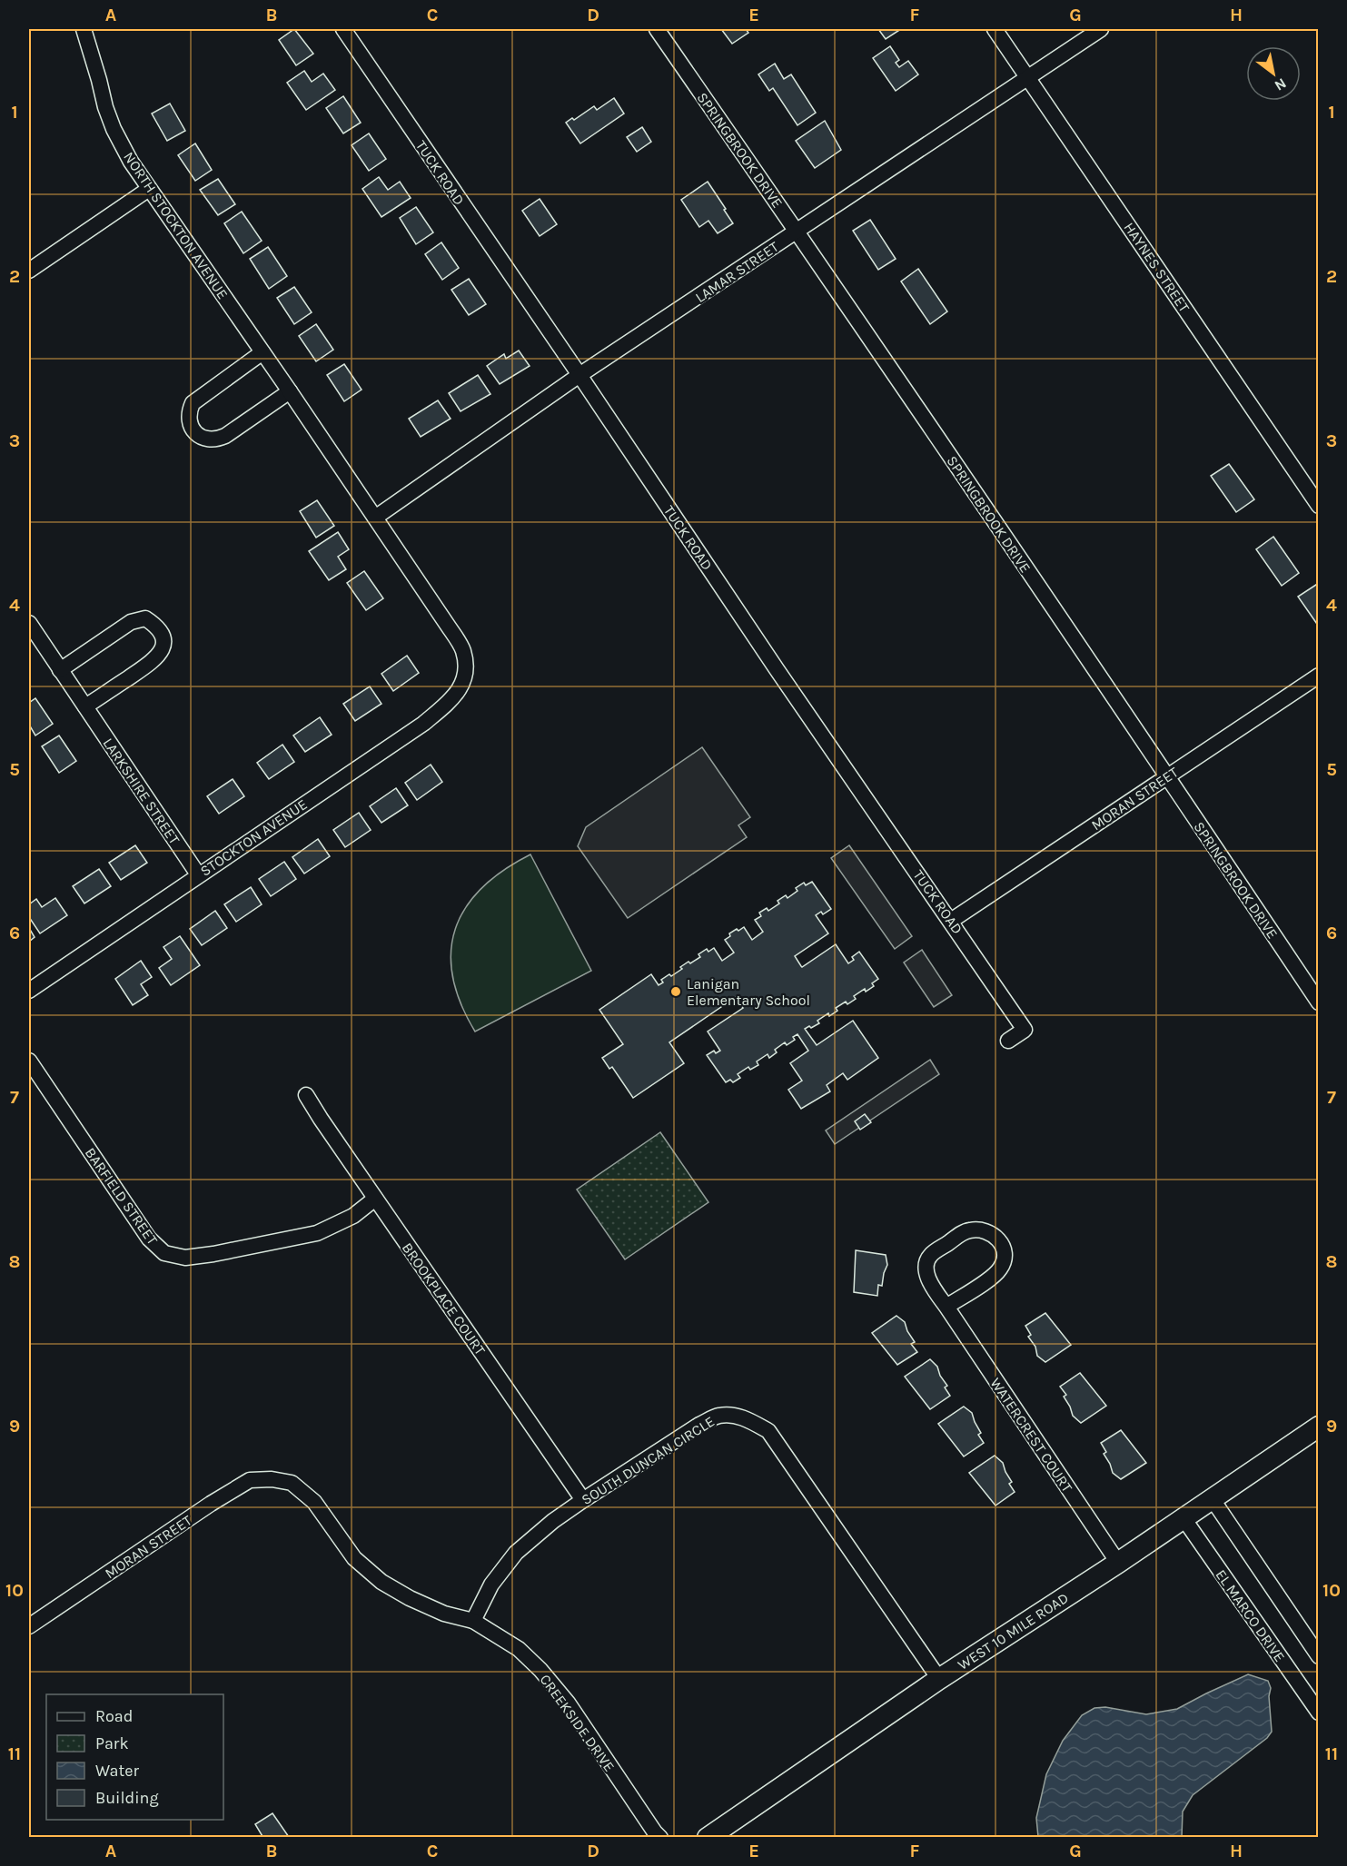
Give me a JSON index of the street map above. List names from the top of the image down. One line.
{"streets":{"street":["SPRINGBROOK DRIVE","TUCK ROAD","NORTH STOCKTON AVENUE","HAYNES STREET","LAMAR STREET","LARKSHIRE STREET","MORAN STREET","STOCKTON AVENUE","BARFIELD STREET","BROOKPLACE COURT","WATERCREST COURT","SOUTH DUNCAN CIRCLE","EL MARCO DRIVE","WEST 10 MILE ROAD","CREEKSIDE DRIVE"]},"crossings":[["SPRINGBROOK DRIVE","LAMAR STREET"],["SPRINGBROOK DRIVE","MORAN STREET"],["TUCK ROAD","LAMAR STREET"],["TUCK ROAD","MORAN STREET"],["NORTH STOCKTON AVENUE","LAMAR STREET"],["NORTH STOCKTON AVENUE","STOCKTON AVENUE"],["HAYNES STREET","LAMAR STREET"],["LARKSHIRE STREET","STOCKTON AVENUE"],["MORAN STREET","CREEKSIDE DRIVE"],["BARFIELD STREET","BROOKPLACE COURT"],["BROOKPLACE COURT","SOUTH DUNCAN CIRCLE"],["WATERCREST COURT","WEST 10 MILE ROAD"],["SOUTH DUNCAN CIRCLE","WEST 10 MILE ROAD"],["SOUTH DUNCAN CIRCLE","CREEKSIDE DRIVE"],["EL MARCO DRIVE","WEST 10 MILE ROAD"]],"places":["Lanigan Elementary School"],"legend":["Road","Park","Water","Building"],"north":"bottom right","grid":{"columns":["A","B","C","D","E","F","G","H"],"rows":["1","2","3","4","5","6","7","8","9","10","11"]}}
